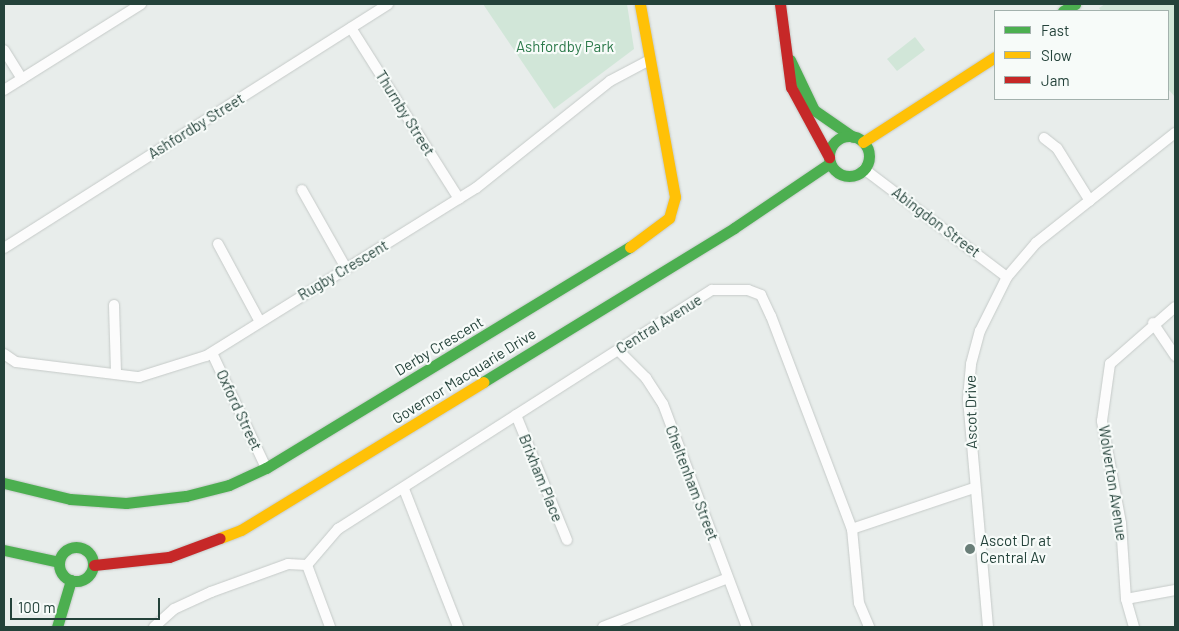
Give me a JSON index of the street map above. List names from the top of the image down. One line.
{"streets":{"main road":["Derby Crescent","Governor Macquarie Drive"],"street":["Thurnby Street","Ashfordby Street","Abingdon Street","Rugby Crescent","Central Avenue","Oxford Street","Ascot Drive","Brixham Place","Cheltenham Street","Wolverton Avenue"]},"crossings":[["Thurnby Street","Ashfordby Street"],["Thurnby Street","Rugby Crescent"],["Abingdon Street","Governor Macquarie Drive"],["Abingdon Street","Ascot Drive"],["Rugby Crescent","Derby Crescent"],["Rugby Crescent","Oxford Street"],["Central Avenue","Brixham Place"],["Central Avenue","Cheltenham Street"],["Derby Crescent","Oxford Street"]],"parks":["Ashfordby Park"],"places":["Ascot Dr at Central Av"],"legend":["Fast","Slow","Jam"],"scale_bar":"100 m"}
